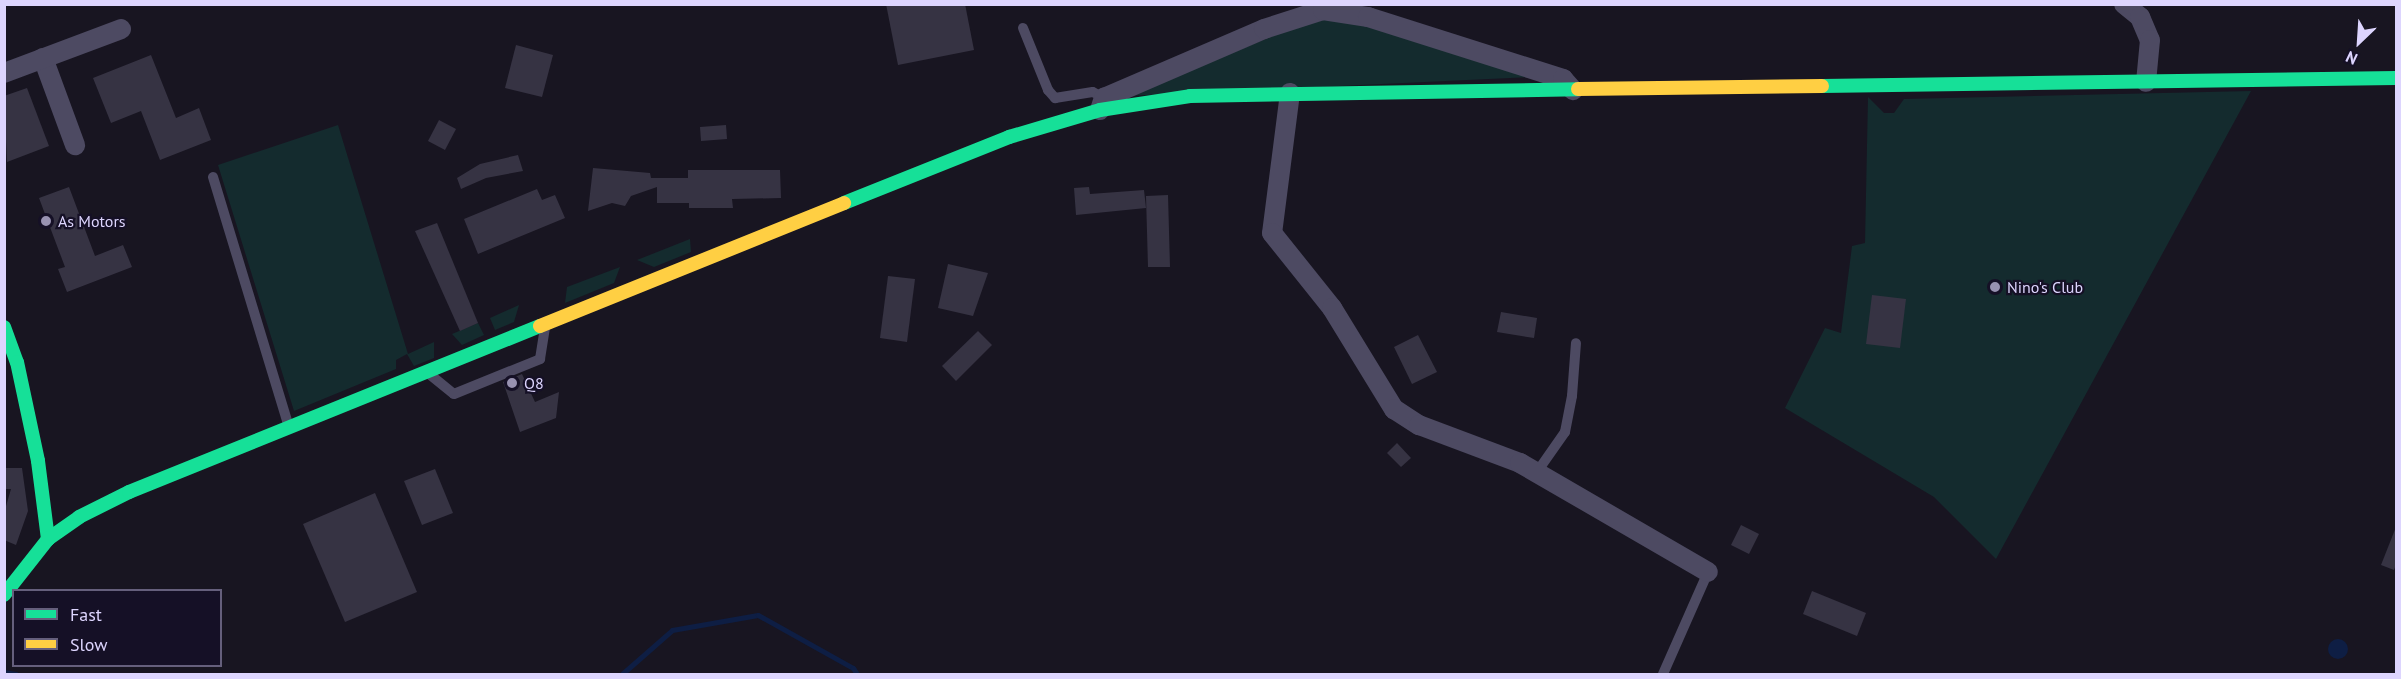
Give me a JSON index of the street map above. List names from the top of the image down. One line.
{"places":["As Motors","Nino's Club","Q8"],"legend":["Fast","Slow"],"north":"bottom left"}
